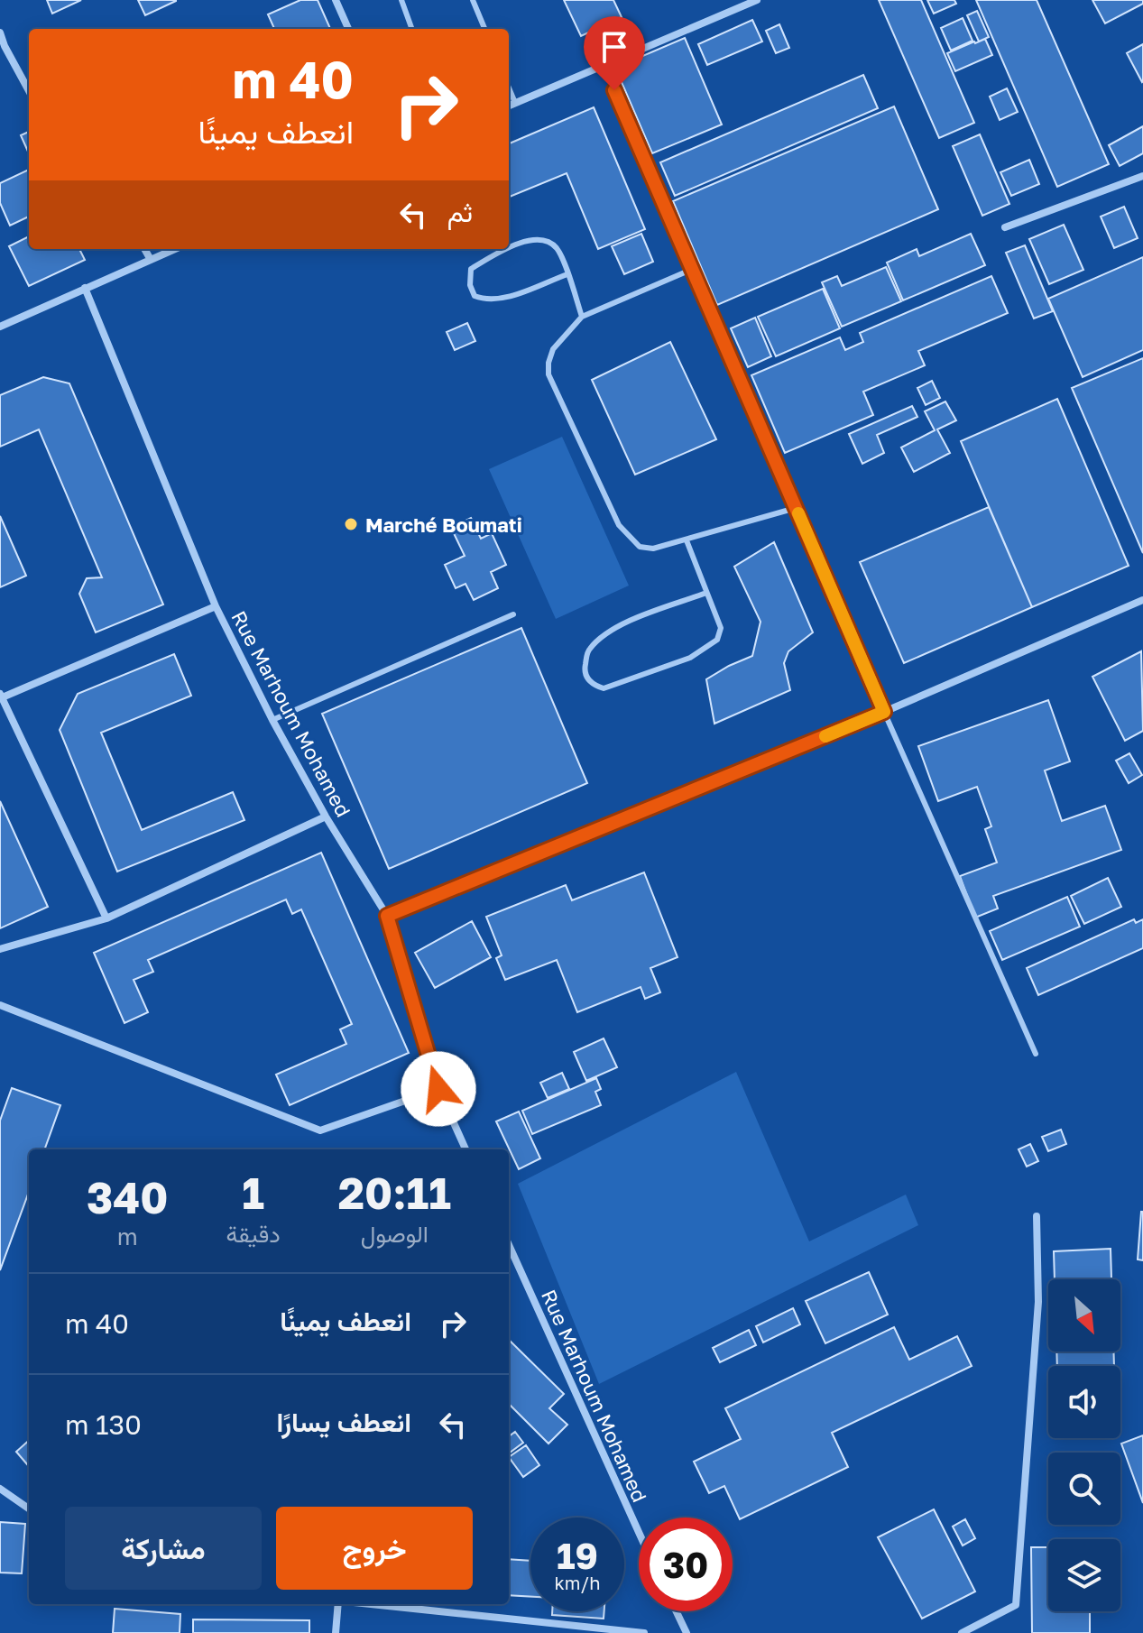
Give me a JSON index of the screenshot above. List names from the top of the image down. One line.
{"streets":{"street":["Rue Marhoum Mohamed"]},"places":["Marché Boumati"],"north":"bottom right","page":{"turn":["40 m","انعطف يمينًا"],"then":"ثم","eta":["20:11","الوصول","1","دقيقة","340","m"],"list":[{"name":"انعطف يمينًا","value":"40 m"},{"name":"انعطف يسارًا","value":"130 m"}],"buttons":["خروج","مشاركة"],"speed":"19 km/h","limit":"30"}}
